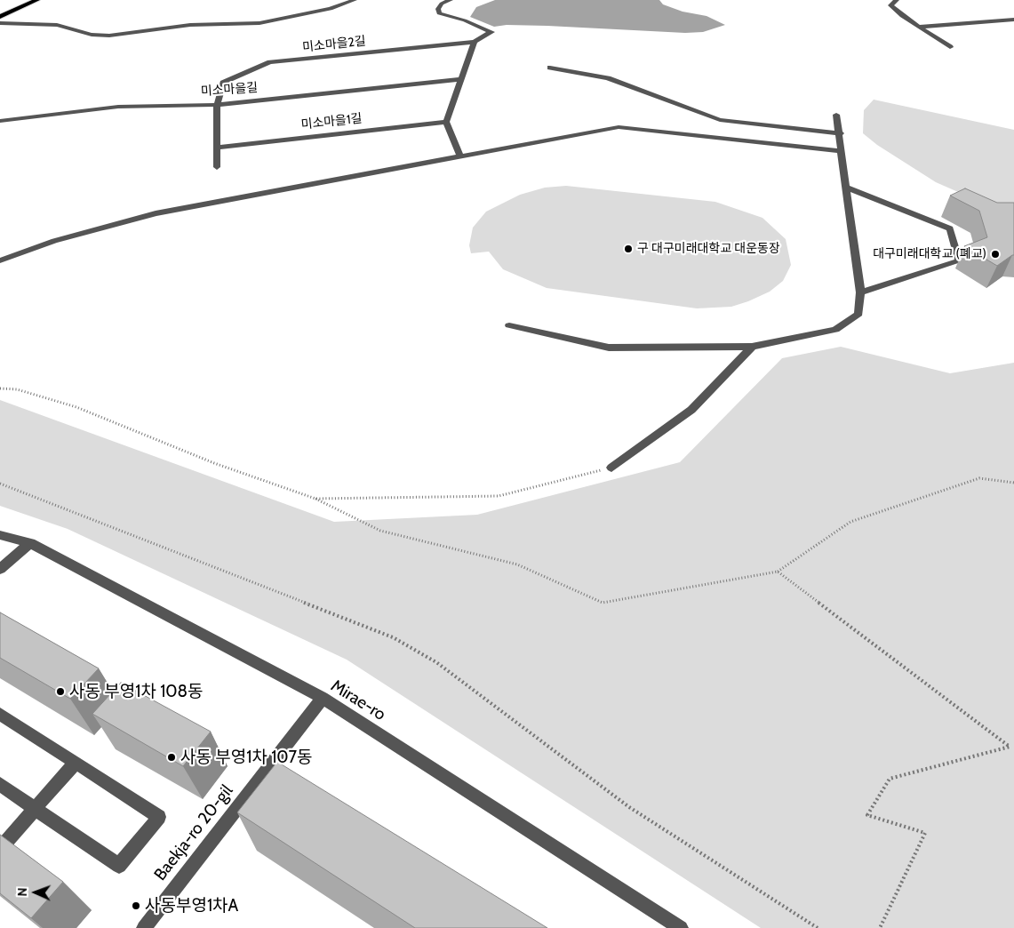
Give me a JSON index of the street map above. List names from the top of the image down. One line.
{"streets":{"street":["미소마을2길","미소마을길","미소마을1길","Mirae-ro","Baekja-ro 20-gil"]},"crossings":[["미소마을2길","미소마을길"],["Mirae-ro","Baekja-ro 20-gil"]],"places":["구 대구미래대학교 대운동장","대구미래대학교 (폐교)","사동 부영1차 108동","사동 부영1차 107동","사동부영1차A"],"north":"left"}
